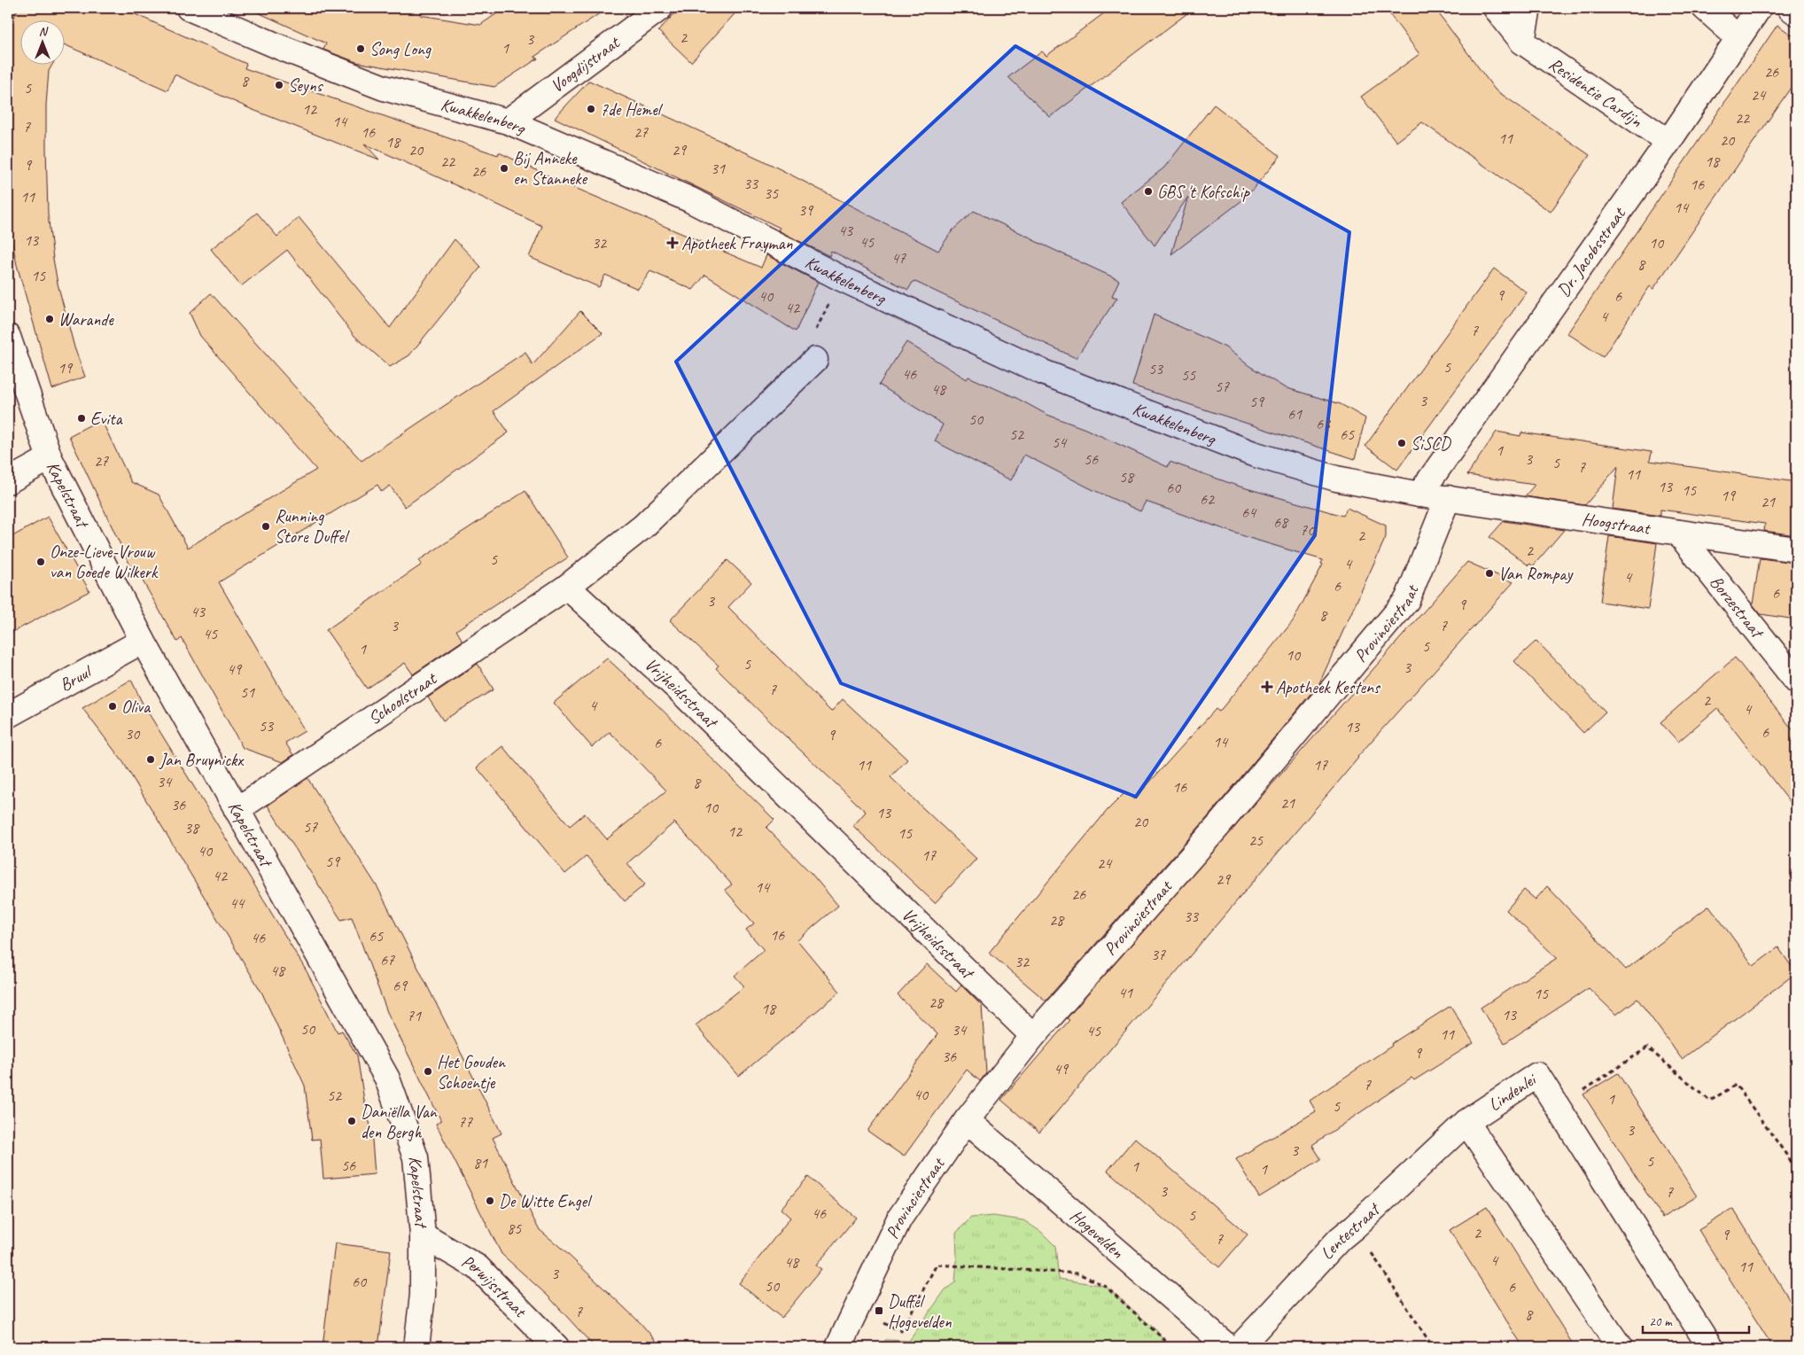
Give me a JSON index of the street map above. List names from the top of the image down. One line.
{"streets":{"street":["Voogdijstraat","Residentie Cardijn","Kwakkelenberg","Dr. Jacobsstraat","Kapelstraat","Hoogstraat","Borzestraat","Provinciestraat","Bruul","Vrijheidsstraat","Schoolstraat","Lindenlei","Lentestraat","Hogevelden","Perwijsstraat"]},"crossings":[["Voogdijstraat","Kwakkelenberg"],["Residentie Cardijn","Dr. Jacobsstraat"],["Kwakkelenberg","Dr. Jacobsstraat"],["Kwakkelenberg","Hoogstraat"],["Kwakkelenberg","Provinciestraat"],["Dr. Jacobsstraat","Hoogstraat"],["Dr. Jacobsstraat","Provinciestraat"],["Kapelstraat","Bruul"],["Kapelstraat","Schoolstraat"],["Kapelstraat","Perwijsstraat"],["Hoogstraat","Borzestraat"],["Hoogstraat","Provinciestraat"],["Provinciestraat","Vrijheidsstraat"],["Provinciestraat","Hogevelden"],["Vrijheidsstraat","Schoolstraat"],["Lindenlei","Lentestraat"]],"places":{"other":["Song Long","Seyns","7de Hemel","Bij Anneke en Stanneke","GBS 't Kofschip","Warande","Evita","SiSCD","Running Store Duffel","Onze-Lieve-Vrouw van Goede Wilkerk","Van Rompay","Oliva","Jan Bruynickx","Het Gouden Schoentje","Daniëlla Van den Bergh","De Witte Engel"],"health":["Apotheek Frayman","Apotheek Kestens"],"transit":["Duffel Hogevelden"]},"house_numbers":["2","3","1","26","8","5","24","12","22","14","7","16","27","11","20","18","20","29","22","18","9","31","26","33","16","35","11","14","39","43","13","45","32","10","47","8","15","9","40","6","42","4","7","5","19","53","46","55","57","48","3","59","61","50","63","52","65","54","1","56","3","27","5","7","11","58","13","60","15","19","62","21","64","68","70","2","2","5","4","4","6","6","3","9","43","8","3","7","45","5","1","10","5","3","49","7","51","2","4","4","53","13","6","30","9","14","6","11","17","34","8","16","21","36","10","13","20","57","38","12","15","25","40","17","59","24","42","29","14","26","44","33","28","16","65","46","37","67","32","48","69","41","15","28","18","13","71","50","34","45","11","9","36","49","7","40","52","1","5","77","3","3","5","81","56","1","1","3","7","46","5","85","2","9","7","4","48","11","3","60","50","6","7","8"],"scale_bar":"20 m","north":"top"}
